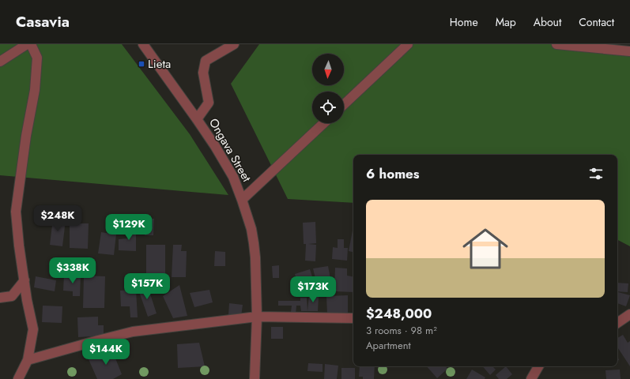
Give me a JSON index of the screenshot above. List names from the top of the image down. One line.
{"streets":{"street":["Ongava Street"]},"places":{"transit":["Lieta"]},"north":"bottom","page":{"header":"Casavia","nav":["Home","Map","About","Contact"],"heading":"6 homes","list":[{"name":"$248,000","note":"3 rooms · 98 m² · Apartment"}],"price":["$248K","$129K","$338K","$157K","$173K","$144K"]}}
